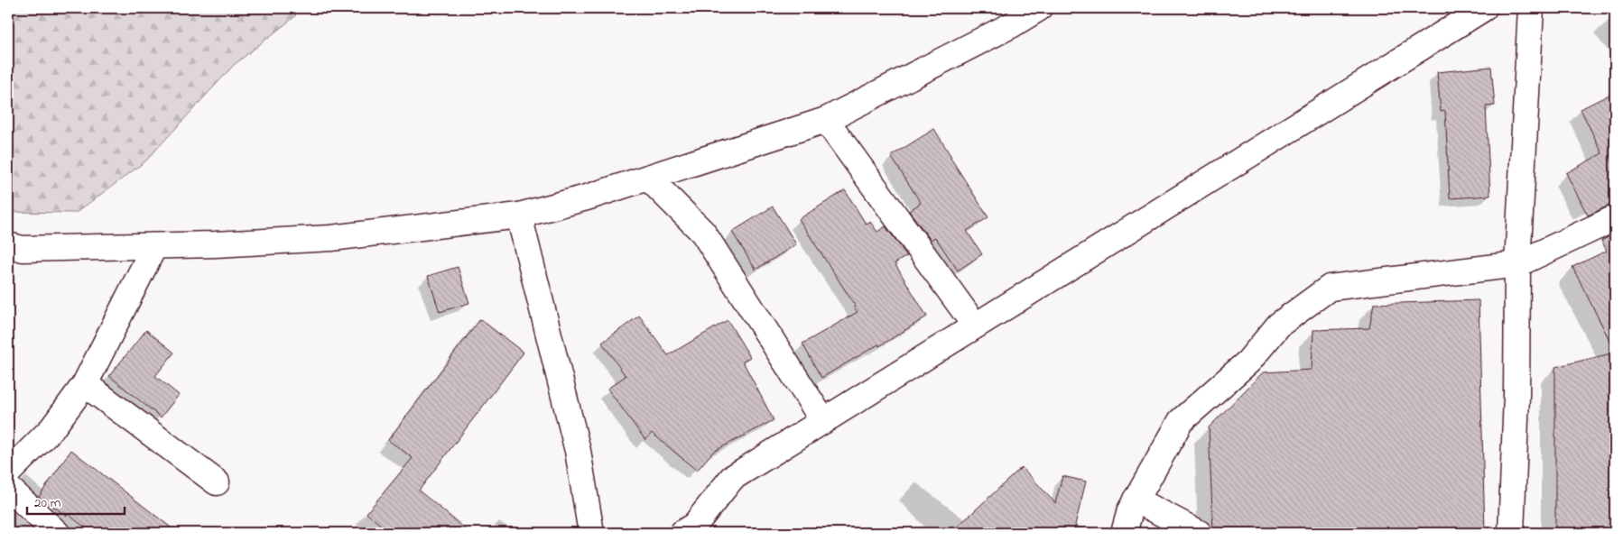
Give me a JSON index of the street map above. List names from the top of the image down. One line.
{"scale_bar":"20 m"}
